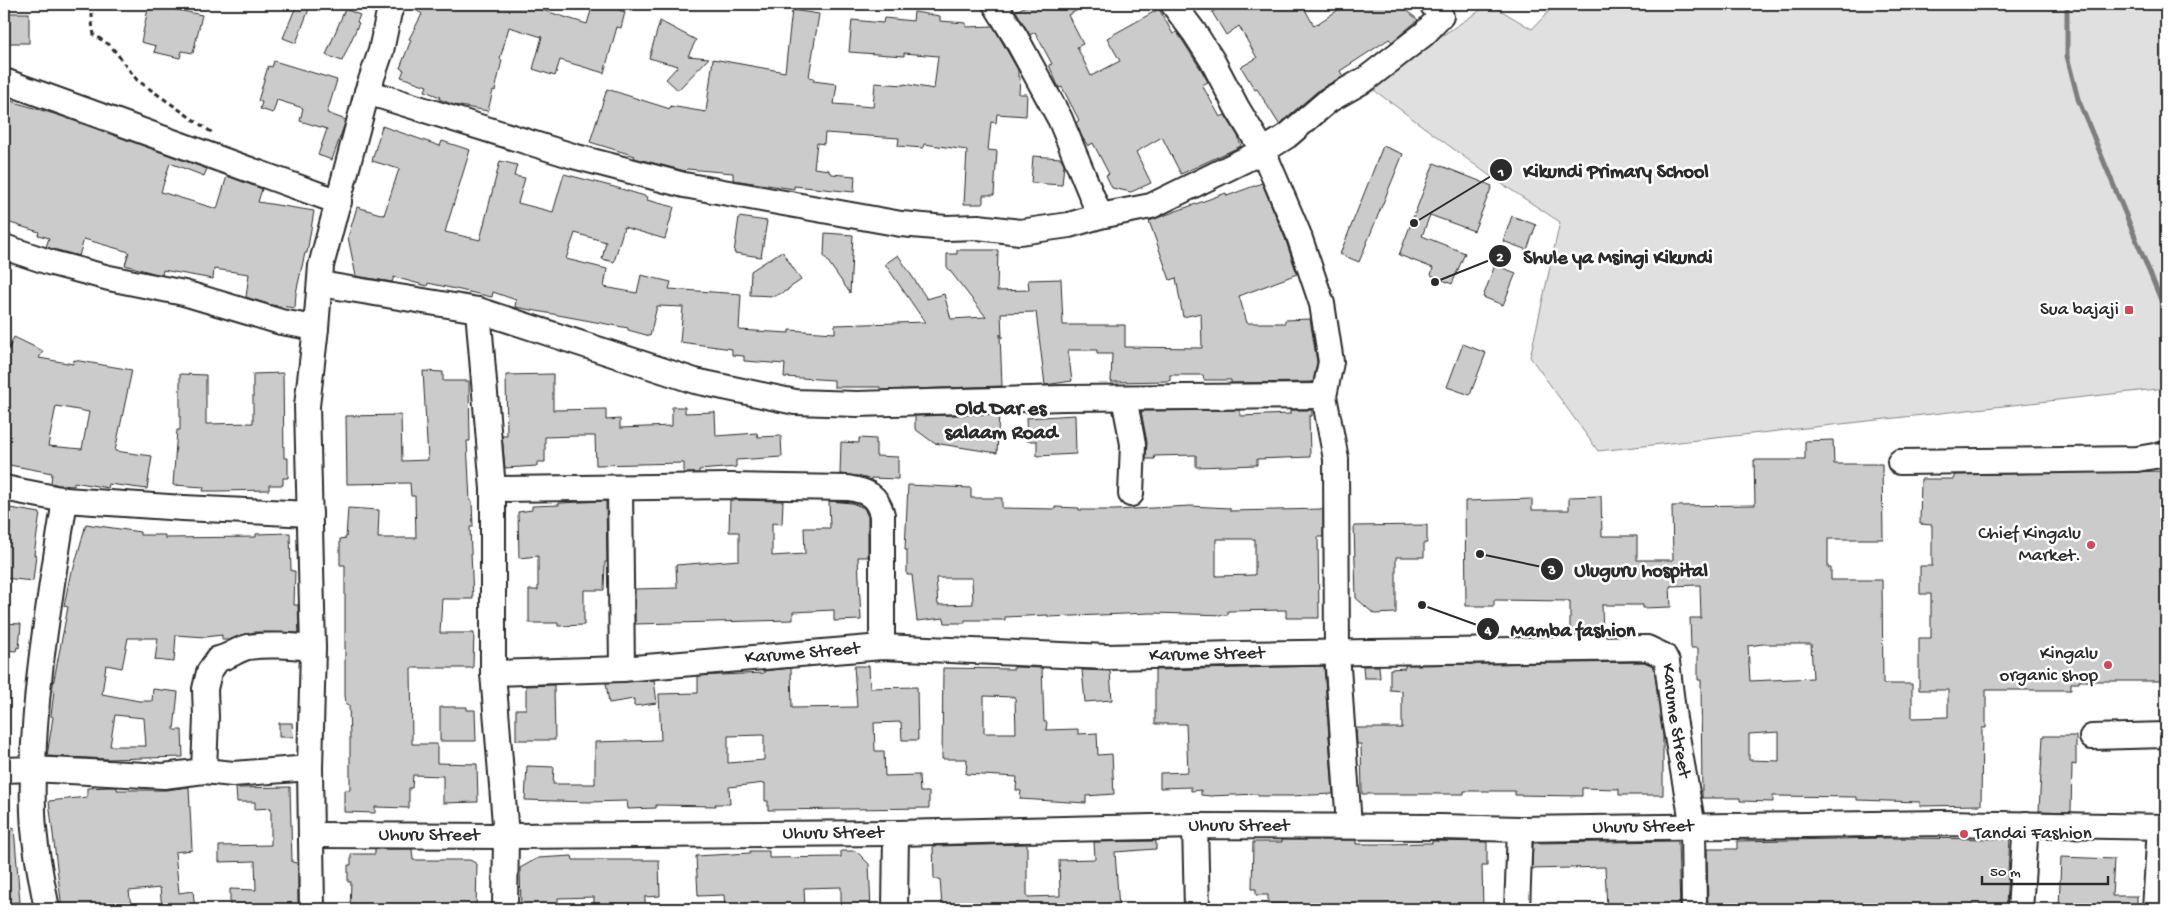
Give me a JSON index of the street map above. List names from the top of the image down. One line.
{"streets":{"street":["Karume Street","Uhuru Street"]},"crossings":[["Karume Street","Uhuru Street"]],"districts":["Old Dar es salaam Road"],"places":{"other":["Kikundi Primary School","Shule ya Msingi Kikundi","Chief Kingalu Market.","Uluguru hospital","Mamba fashion","Kingalu organic shop","Tandai Fashion"],"transit":["Sua bajaji"]},"scale_bar":"50 m"}
